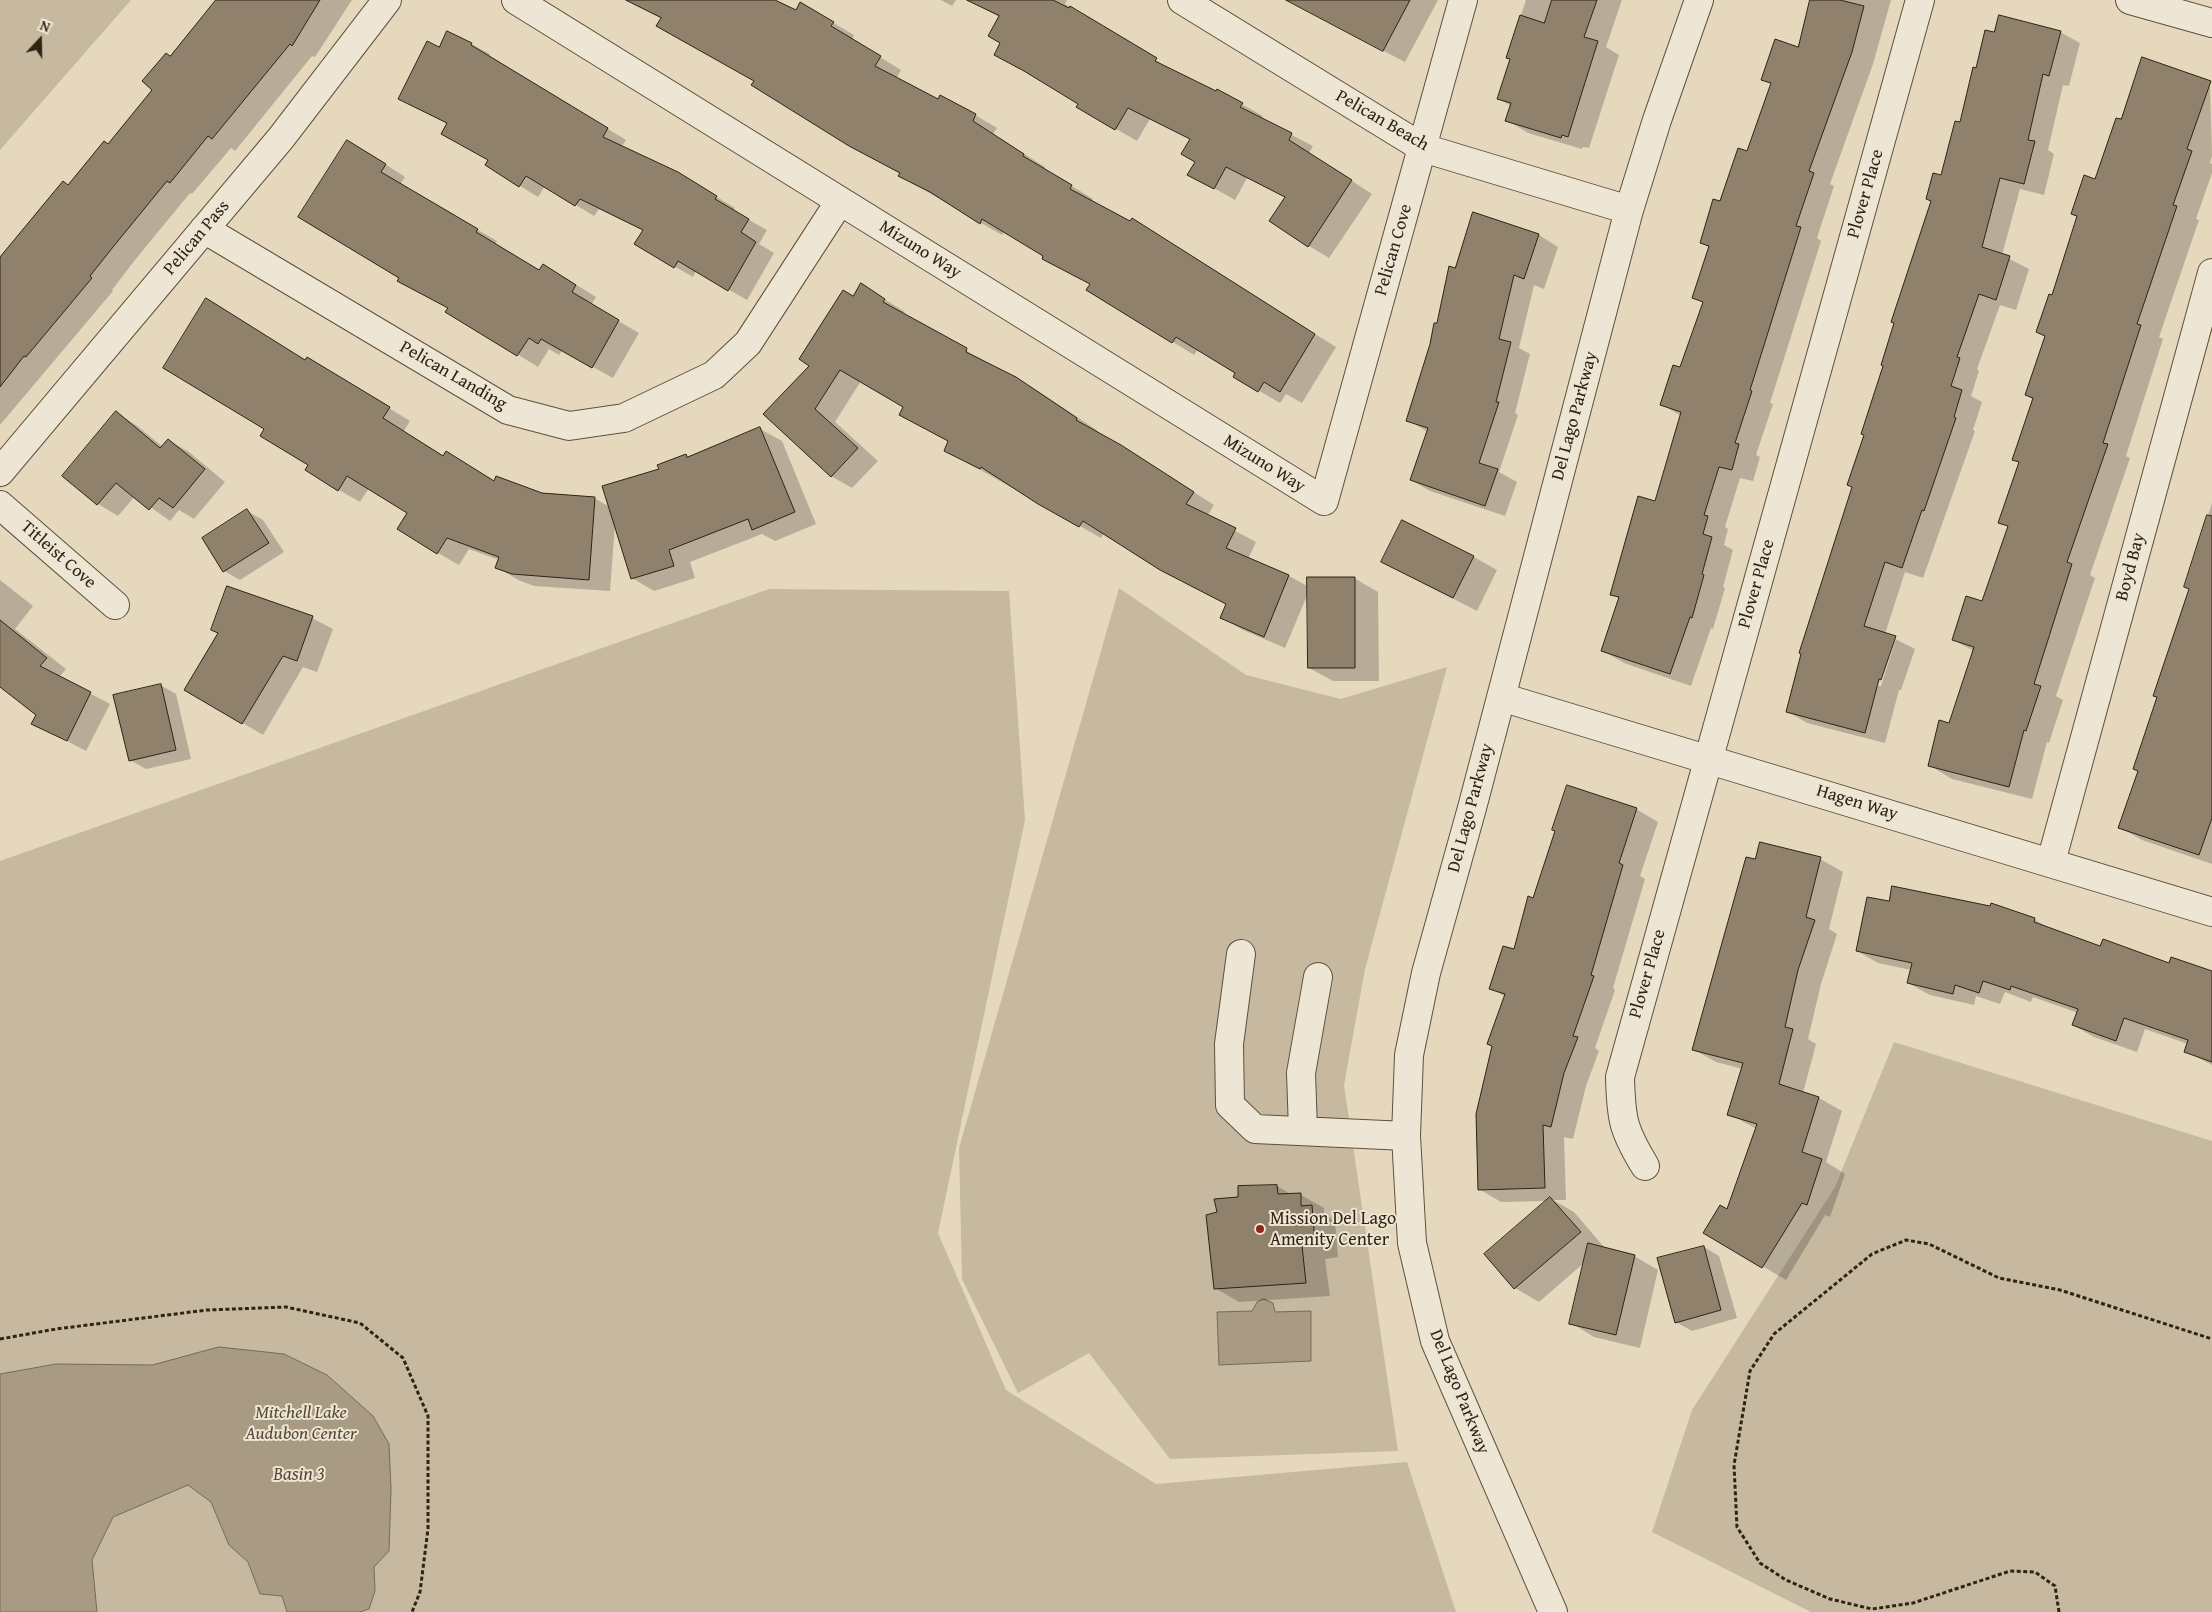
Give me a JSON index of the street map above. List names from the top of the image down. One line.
{"streets":{"street":["Pelican Beach","Plover Place","Pelican Pass","Mizuno Way","Pelican Cove","Pelican Landing","Del Lago Parkway","Titleist Cove","Boyd Bay","Hagen Way"]},"crossings":[["Pelican Beach","Pelican Cove"],["Pelican Beach","Del Lago Parkway"],["Plover Place","Hagen Way"],["Pelican Pass","Pelican Landing"],["Mizuno Way","Pelican Cove"],["Mizuno Way","Pelican Landing"],["Del Lago Parkway","Hagen Way"],["Boyd Bay","Hagen Way"]],"water":["Basin 3"],"parks":["Mitchell Lake Audubon Center"],"places":["Mission Del Lago Amenity Center"],"north":"top"}
